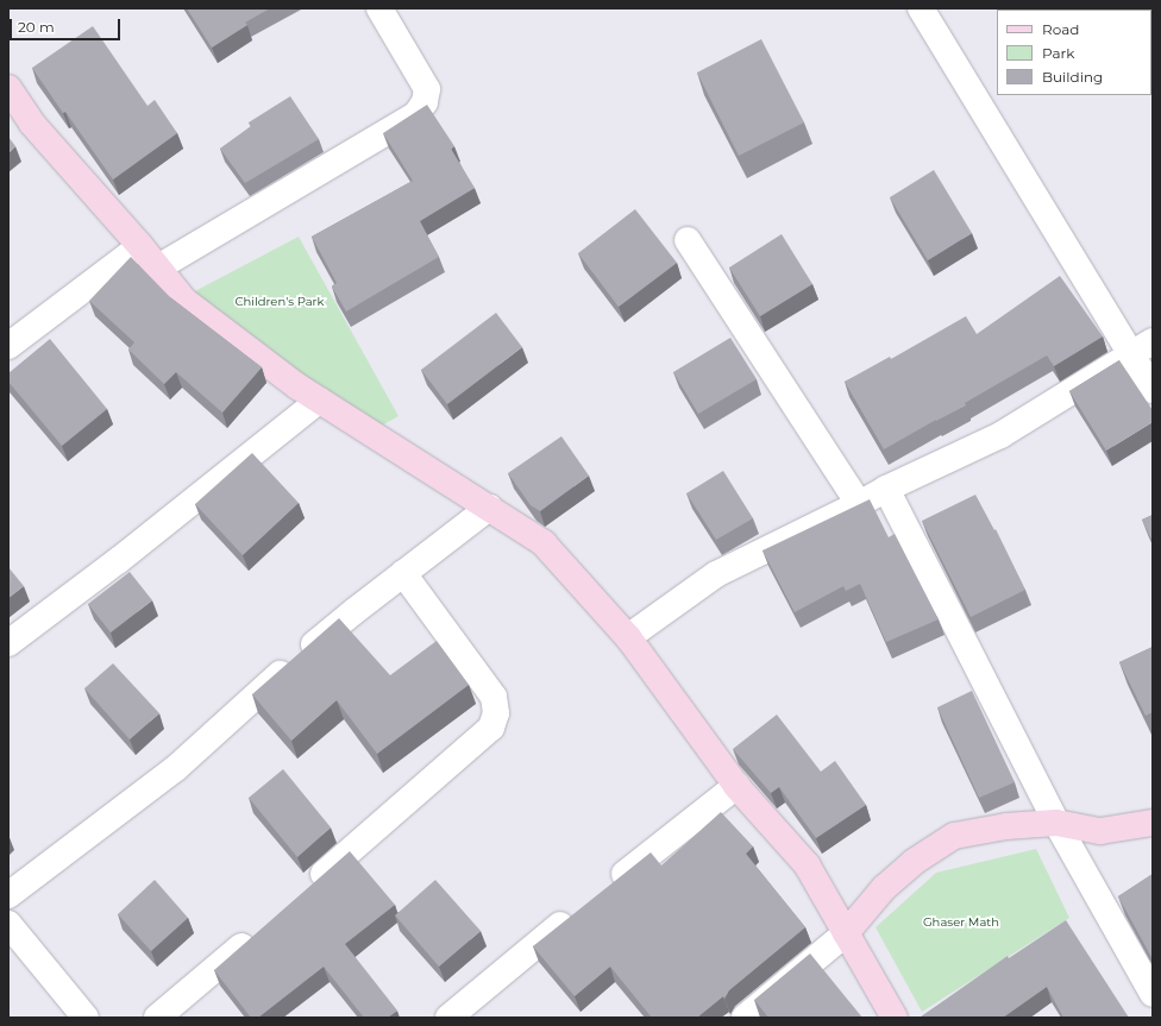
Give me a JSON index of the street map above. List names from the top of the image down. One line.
{"parks":["Children's Park","Ghaser Math"],"legend":["Road","Park","Building"],"scale_bar":"20 m"}
